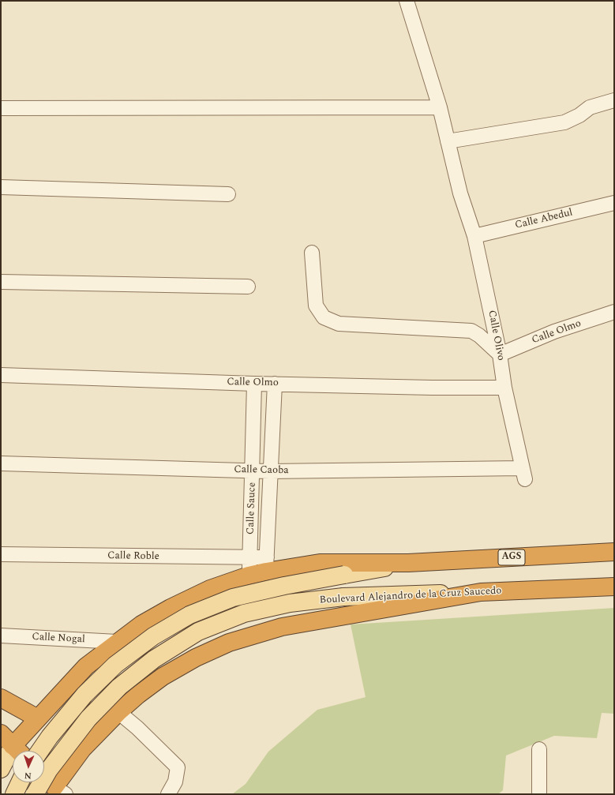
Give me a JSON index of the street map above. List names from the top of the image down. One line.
{"streets":{"highway":["AGS","Boulevard Alejandro de la Cruz Saucedo"],"street":["Calle Abedul","Calle Olmo","Calle Olivo","Calle Caoba","Calle Sauce","Calle Roble","Calle Nogal"]},"crossings":[["Calle Abedul","Calle Olivo"],["Calle Olmo","Calle Olivo"],["Calle Olmo","Calle Sauce"],["Calle Olivo","Calle Caoba"],["Calle Caoba","Calle Sauce"],["Calle Sauce","Calle Roble"]],"north":"bottom"}
